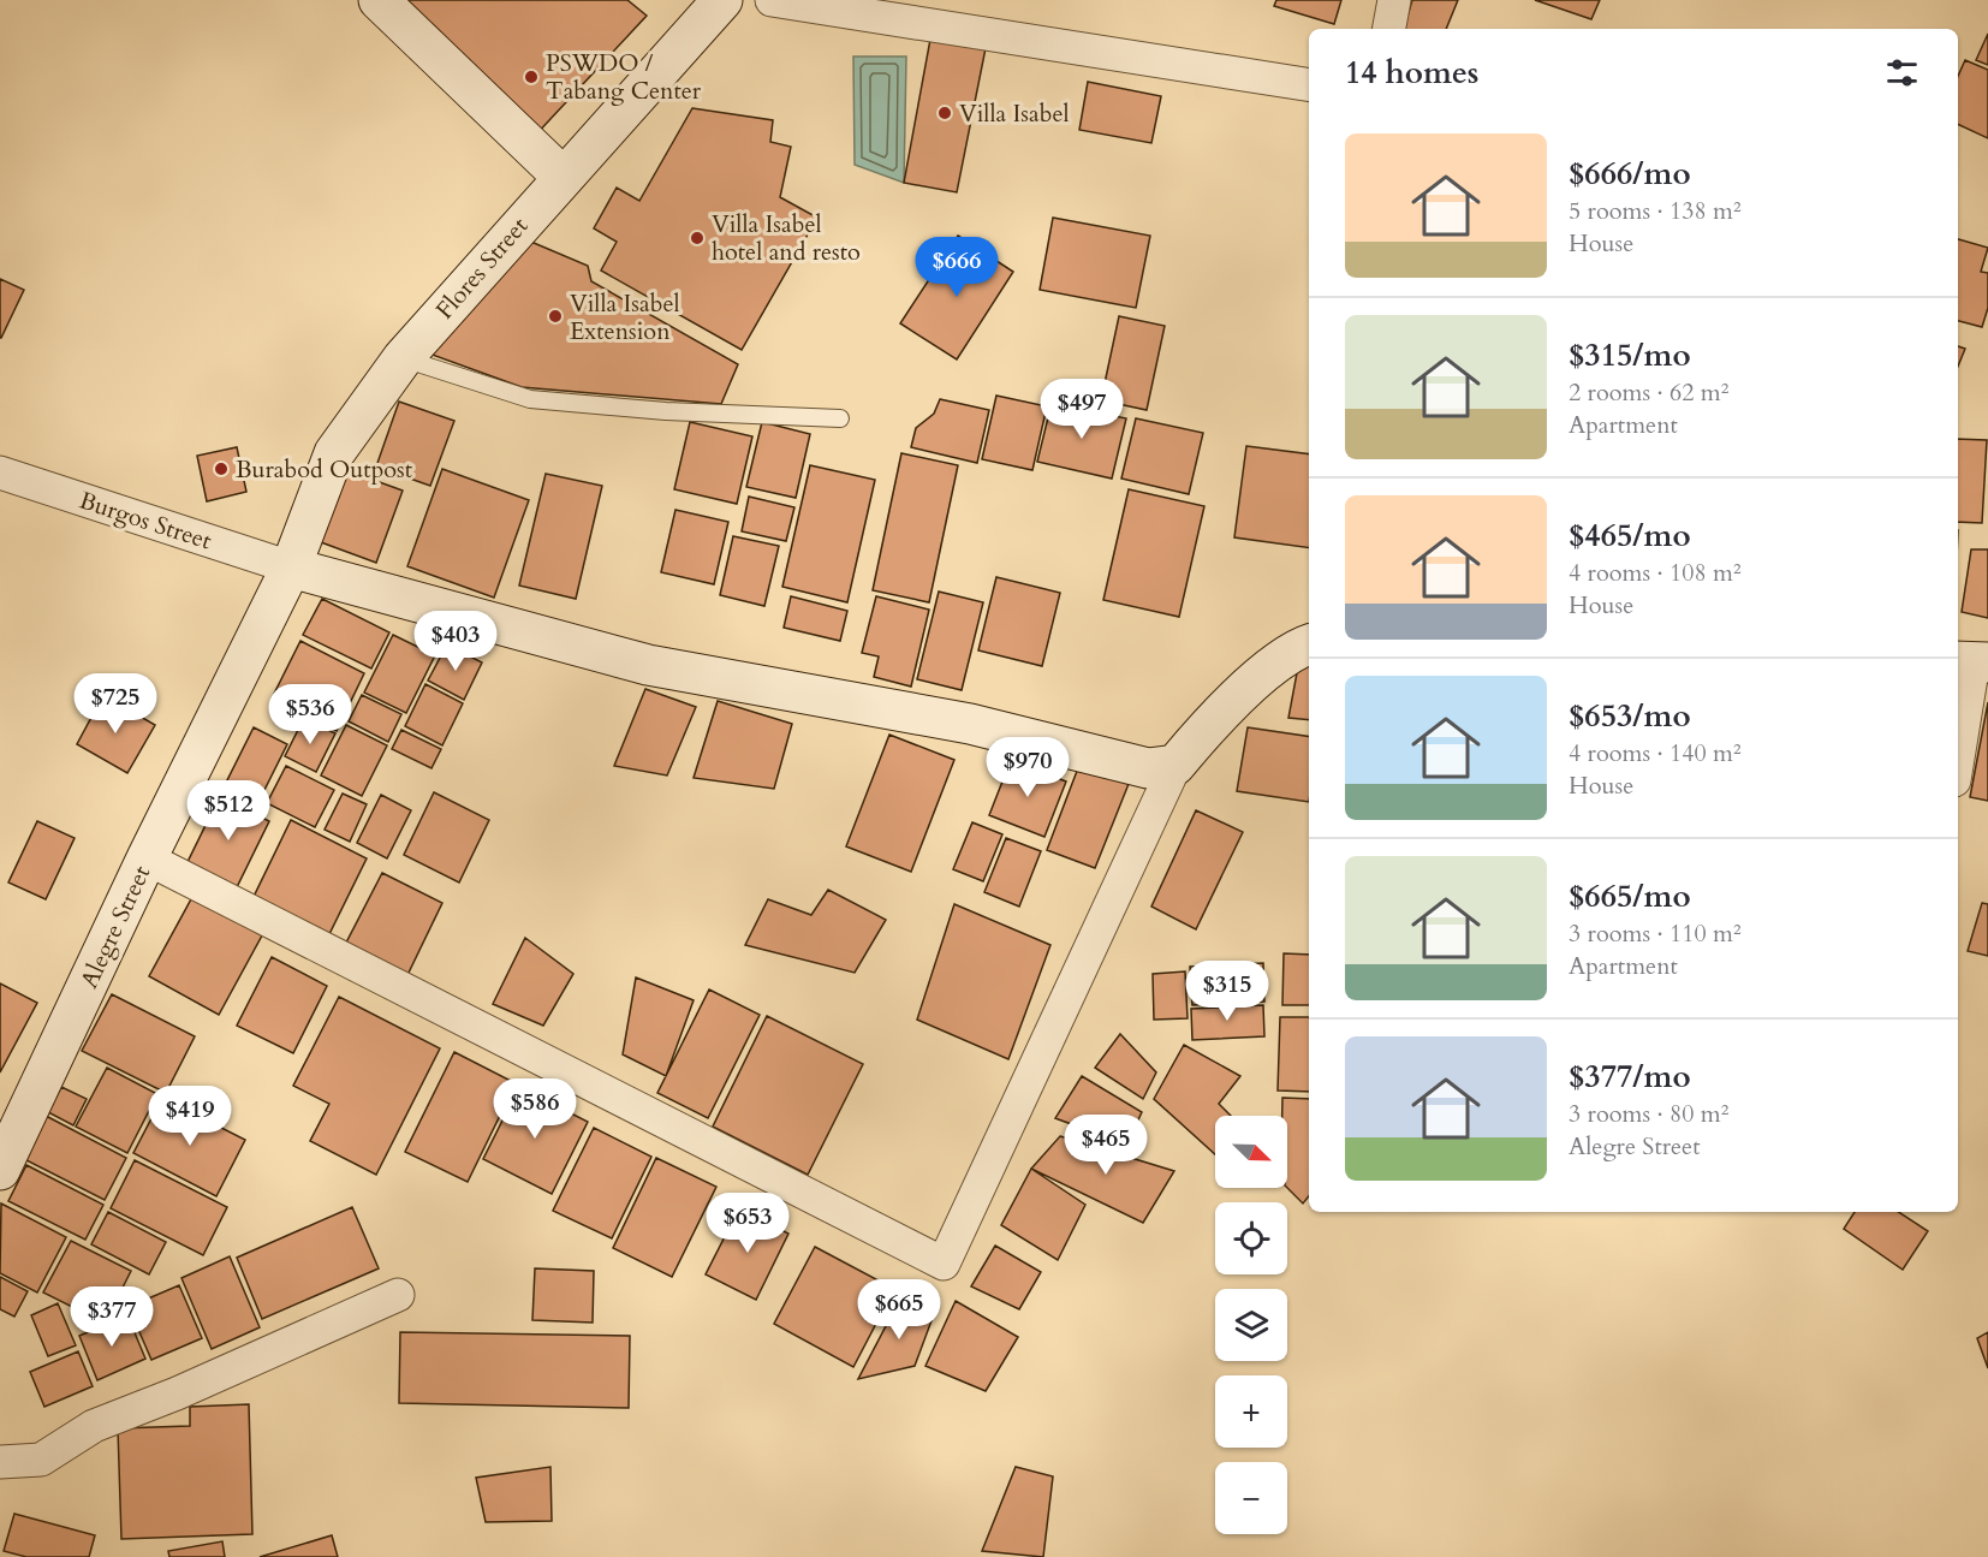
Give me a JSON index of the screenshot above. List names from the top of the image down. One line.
{"streets":{"street":["Flores Street","Burgos Street","Alegre Street"]},"crossings":[["Flores Street","Burgos Street"],["Flores Street","Alegre Street"],["Burgos Street","Alegre Street"]],"places":["PSWDO / Tabang Center","Villa Isabel","Villa Isabel hotel and resto","Villa Isabel Extension","Burabod Outpost"],"north":"bottom right","page":{"heading":"14 homes","list":[{"name":"$666/mo","note":"5 rooms · 138 m² · House"},{"name":"$315/mo","note":"2 rooms · 62 m² · Apartment"},{"name":"$465/mo","note":"4 rooms · 108 m² · House"},{"name":"$653/mo","note":"4 rooms · 140 m² · House"},{"name":"$665/mo","note":"3 rooms · 110 m² · Apartment"},{"name":"$377/mo","note":"3 rooms · 80 m² · Alegre Street"}],"price":["$666","$497","$403","$725","$536","$970","$512","$315","$586","$419","$465","$653","$665","$377"],"map_buttons":["+","−"]}}
